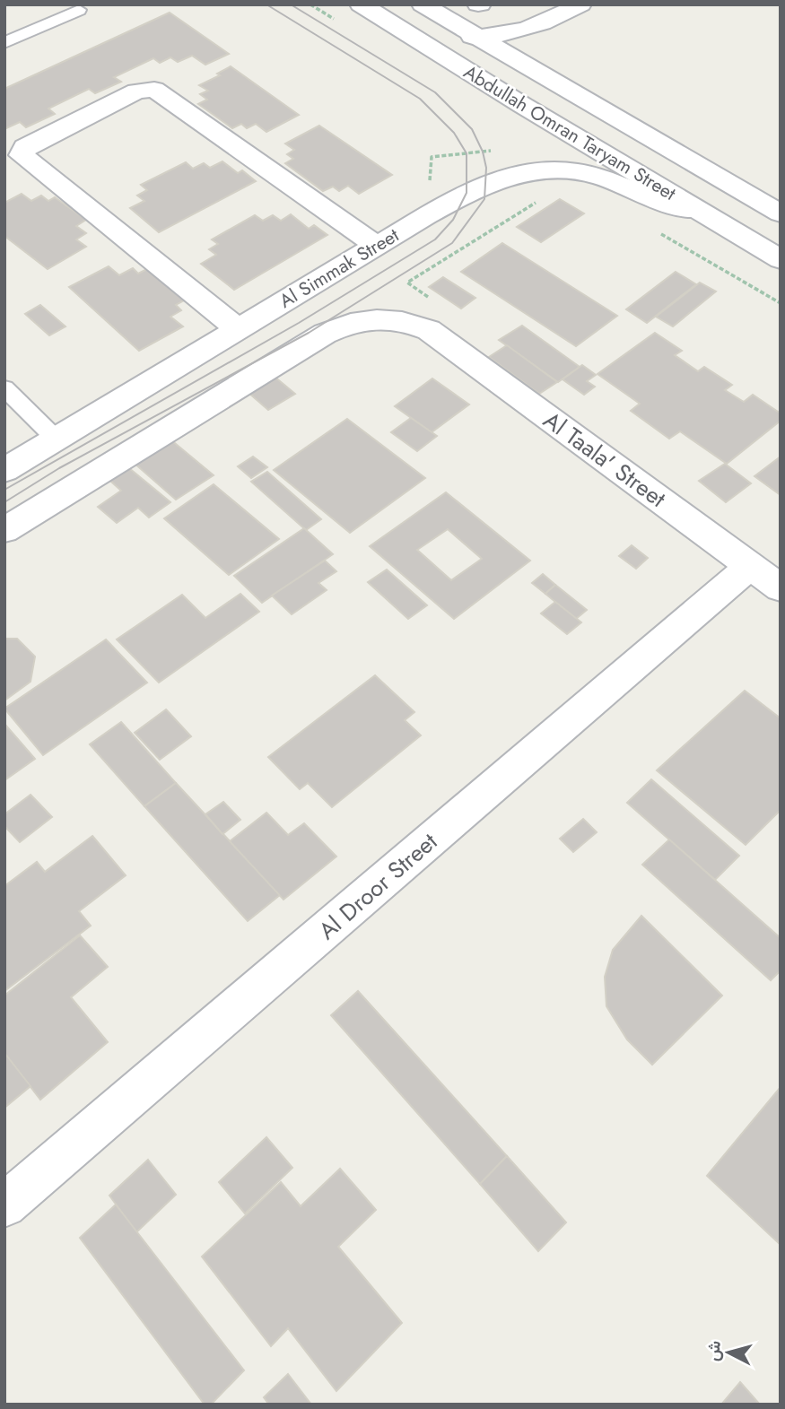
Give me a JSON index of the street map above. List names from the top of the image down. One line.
{"streets":{"street":["Abdullah Omran Taryam Street","Al Simmak Street","Al Taala' Street","Al Droor Street"]},"crossings":[["Abdullah Omran Taryam Street","Al Simmak Street"],["Al Taala' Street","Al Droor Street"]],"north":"left"}
